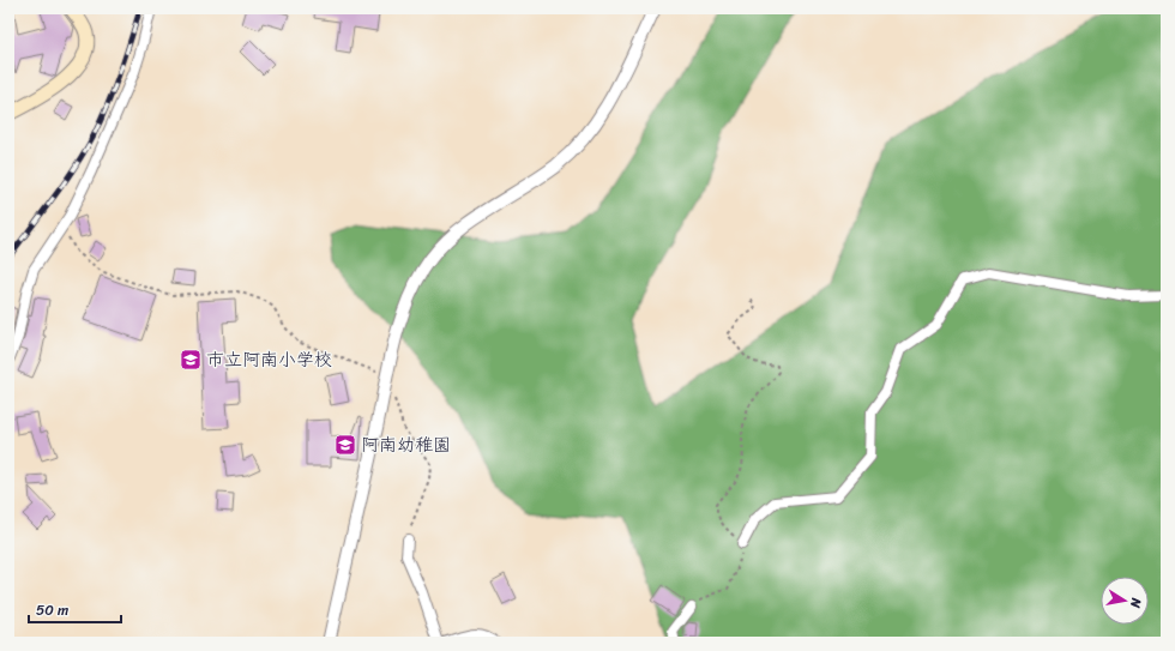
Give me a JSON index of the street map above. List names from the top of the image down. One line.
{"places":{"school or university":["市立阿南小学校","阿南幼稚園"]},"scale_bar":"50 m","north":"right"}
